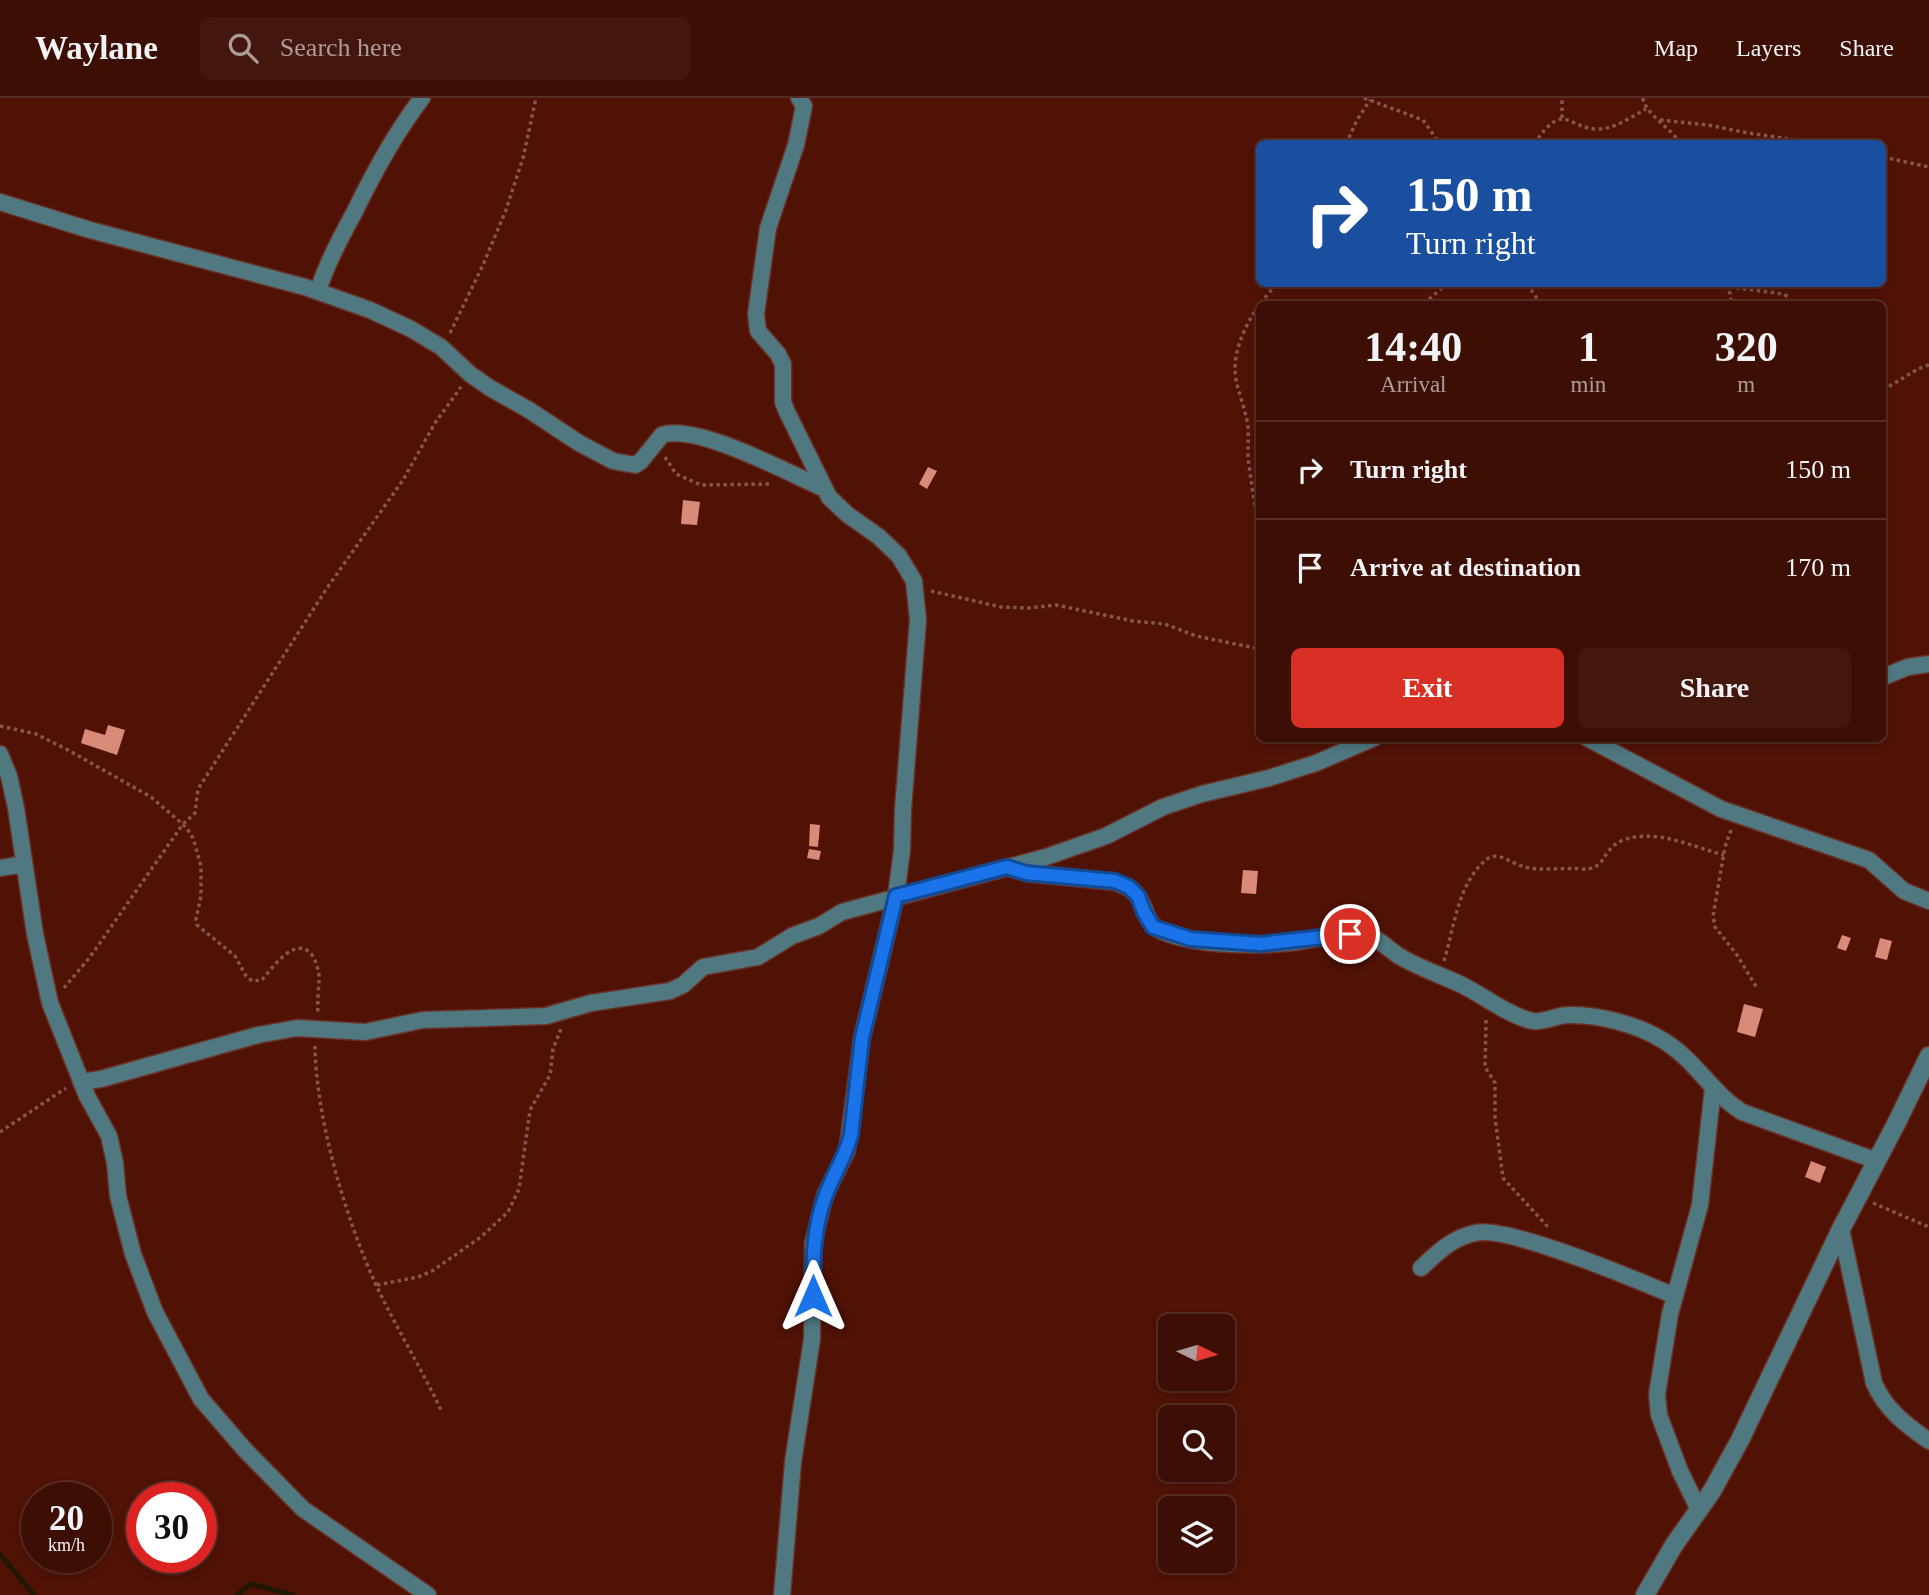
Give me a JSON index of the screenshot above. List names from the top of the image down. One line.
{"north":"right","page":{"header":"Waylane","search":"Search here","nav":["Map","Layers","Share"],"turn":["150 m","Turn right"],"eta":["14:40","Arrival","1","min","320","m"],"list":[{"name":"Turn right","value":"150 m"},{"name":"Arrive at destination","value":"170 m"}],"buttons":["Exit","Share"],"speed":"20 km/h","limit":"30"}}
